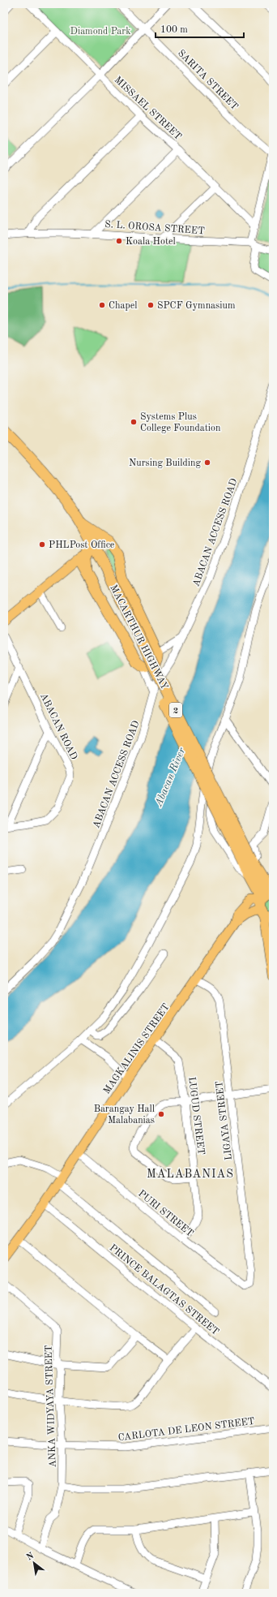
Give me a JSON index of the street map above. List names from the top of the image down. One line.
{"streets":{"highway":["MACARTHUR HIGHWAY","2"],"main road":["MAGKALINIS STREET"],"street":["SARITA STREET","MISSAEL STREET","S. L. OROSA STREET","ABACAN ACCESS ROAD","ABACAN ROAD","LUGUD STREET","LIGAYA STREET","PURI STREET","PRINCE BALAGTAS STREET","ANKA WIDYAYA STREET","CARLOTA DE LEON STREET"]},"crossings":[["MACARTHUR HIGHWAY","MAGKALINIS STREET"],["MAGKALINIS STREET","LUGUD STREET"],["MAGKALINIS STREET","LIGAYA STREET"],["MAGKALINIS STREET","PURI STREET"],["MAGKALINIS STREET","PRINCE BALAGTAS STREET"],["LUGUD STREET","PURI STREET"],["LIGAYA STREET","PURI STREET"],["ANKA WIDYAYA STREET","CARLOTA DE LEON STREET"]],"districts":["MALABANIAS"],"water":["Abacan River"],"parks":["Diamond Park"],"places":["Koala Hotel","Chapel","SPCF Gymnasium","Systems Plus College Foundation","Nursing Building","PHLPost Office","Barangay Hall Malabanias"],"scale_bar":"100 m","north":"top left"}
